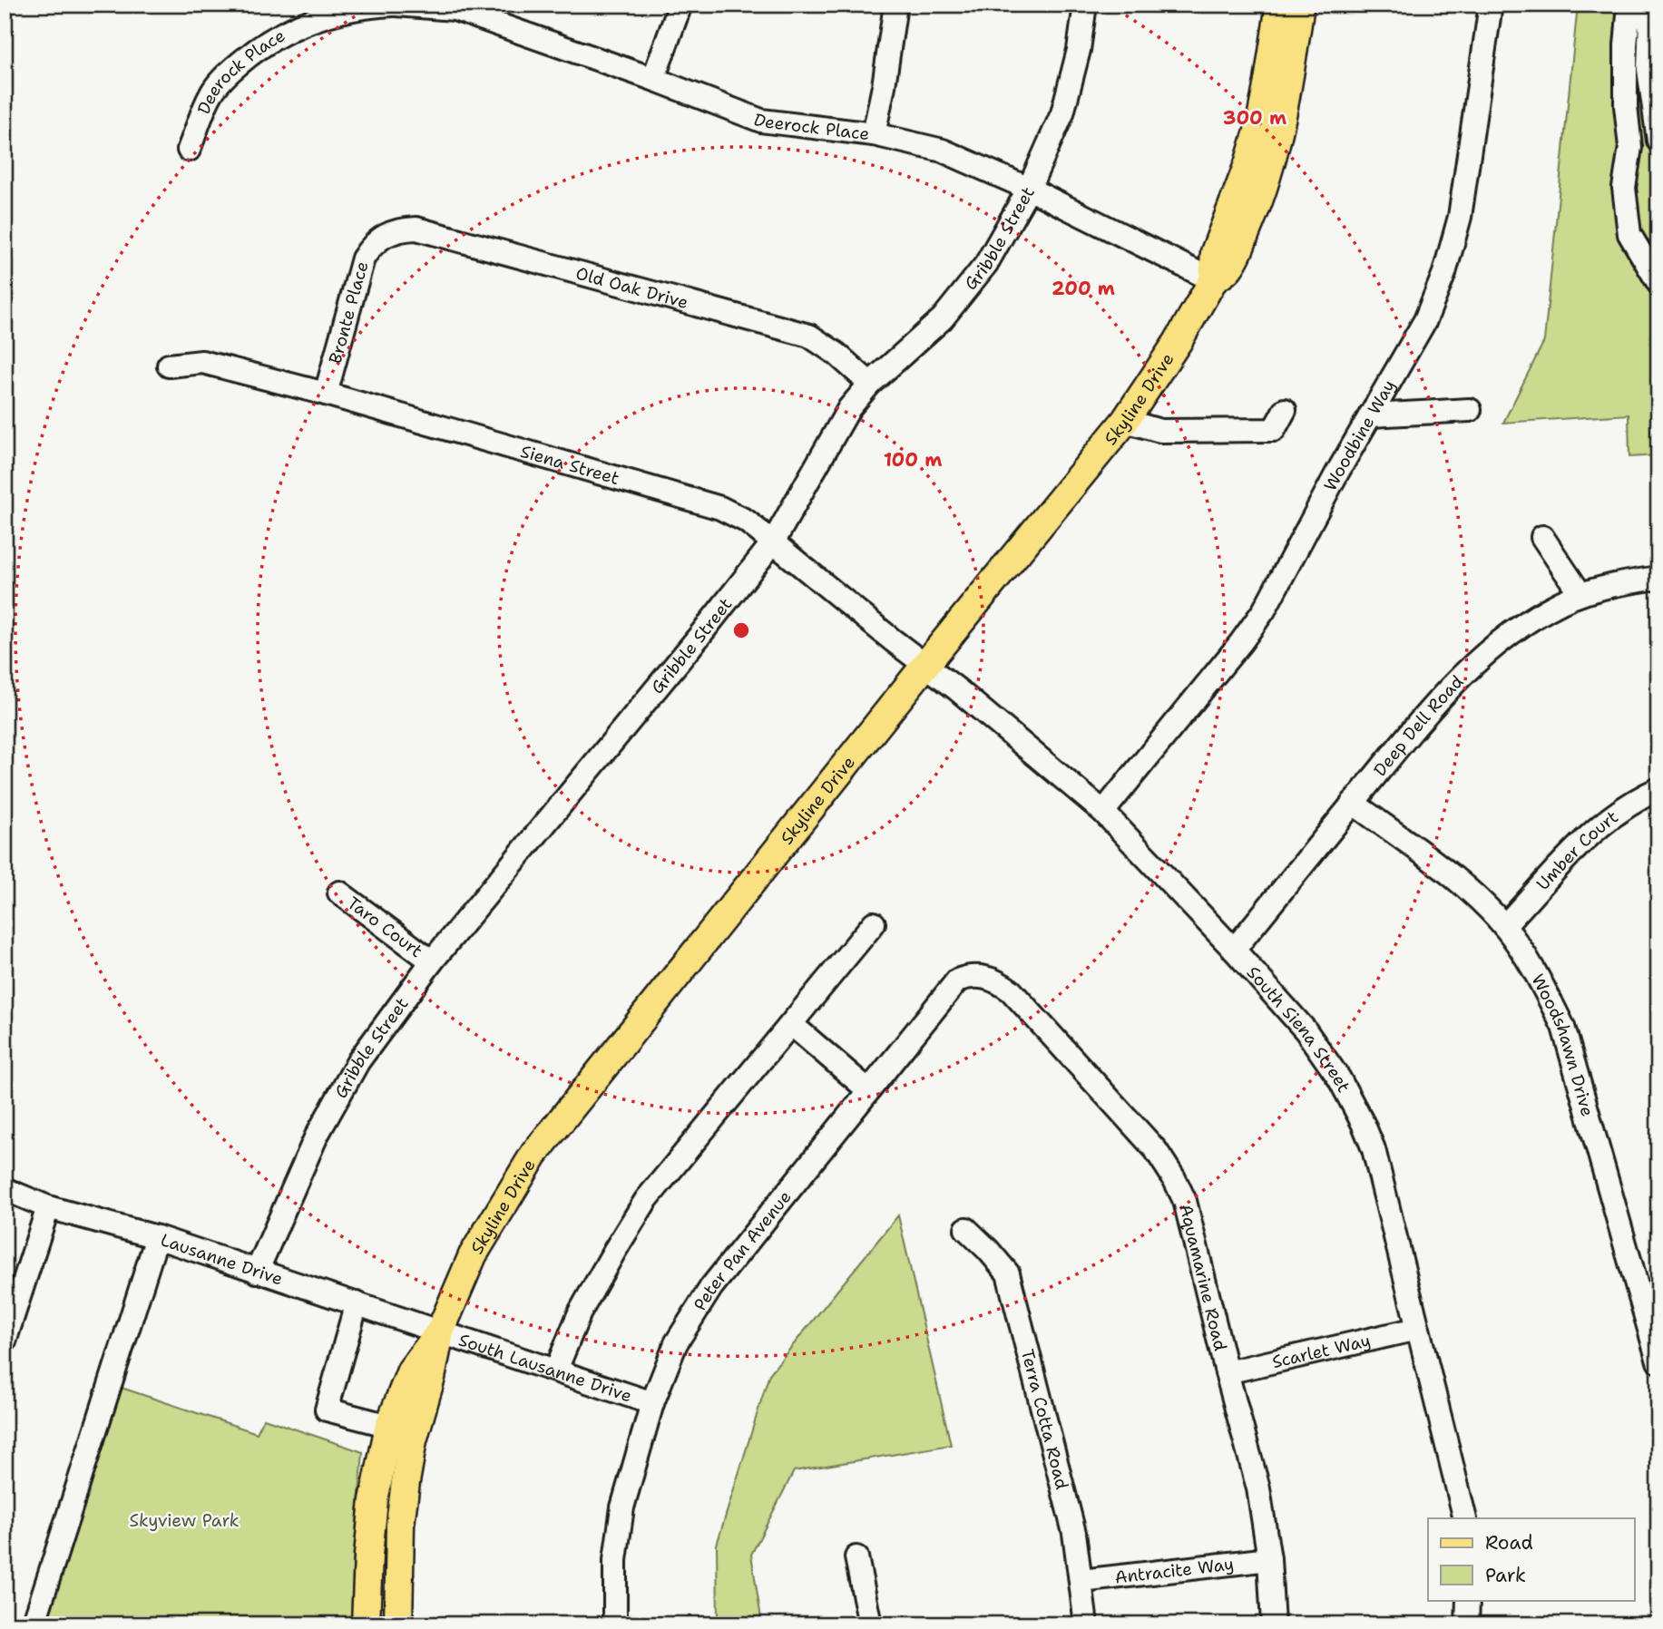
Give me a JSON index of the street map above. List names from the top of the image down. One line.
{"streets":{"main road":["Skyline Drive"],"street":["Deerock Place","Gribble Street","Old Oak Drive","Bronte Place","Woodbine Way","Siena Street","Deep Dell Road","Umber Court","Taro Court","South Siena Street","Woodshawn Drive","Peter Pan Avenue","Lausanne Drive","Aquamarine Road","Scarlet Way","South Lausanne Drive","Terra Cotta Road","Antracite Way"]},"crossings":[["Deerock Place","Gribble Street"],["Deerock Place","Skyline Drive"],["Gribble Street","Old Oak Drive"],["Gribble Street","Siena Street"],["Gribble Street","Taro Court"],["Gribble Street","Lausanne Drive"],["Old Oak Drive","Bronte Place"],["Bronte Place","Siena Street"],["Skyline Drive","Siena Street"],["Skyline Drive","South Siena Street"],["Skyline Drive","Lausanne Drive"],["Skyline Drive","South Lausanne Drive"],["Woodbine Way","South Siena Street"],["Siena Street","South Siena Street"],["Deep Dell Road","South Siena Street"],["Deep Dell Road","Woodshawn Drive"],["Umber Court","Woodshawn Drive"],["South Siena Street","Scarlet Way"],["Peter Pan Avenue","Aquamarine Road"],["Peter Pan Avenue","South Lausanne Drive"],["Lausanne Drive","South Lausanne Drive"],["Aquamarine Road","Scarlet Way"],["Aquamarine Road","Antracite Way"],["Terra Cotta Road","Antracite Way"]],"parks":["Skyview Park"],"legend":["Road","Park"],"rings":["300 m","200 m","100 m"]}
